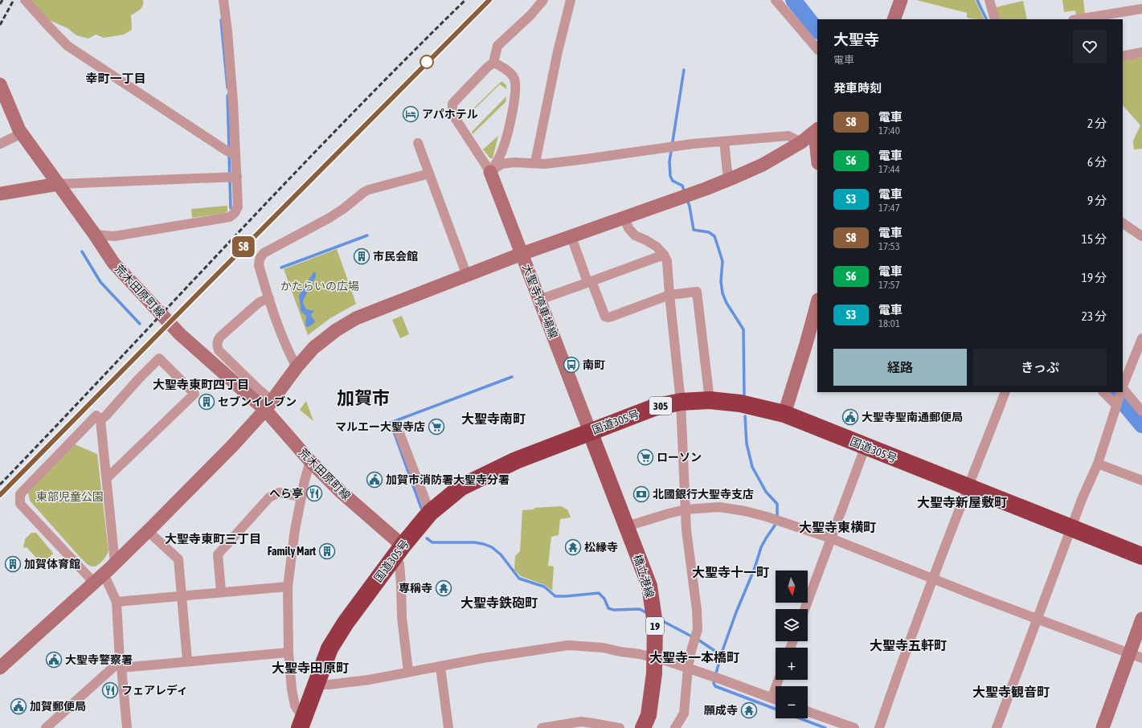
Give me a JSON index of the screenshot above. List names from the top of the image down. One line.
{"streets":{"highway":["305","国道305号"],"main road":["橋立港線","19"],"street":["荒木田原町線","大聖寺停車場線"]},"crossings":[["荒木田原町線","国道305号"],["大聖寺停車場線","国道305号"],["大聖寺停車場線","橋立港線"],["国道305号","橋立港線"]],"districts":["幸町一丁目","大聖寺東町四丁目","加賀市","大聖寺南町","大聖寺新屋敷町","大聖寺東横町","大聖寺東町三丁目","大聖寺十一町","大聖寺鉄砲町","大聖寺五軒町","大聖寺一本橋町","大聖寺田原町","大聖寺観音町"],"parks":["かたらいの広場","東部児童公園"],"places":{"hotel":["アパホテル"],"building":["市民会館","セブンイレブン","Family Mart","加賀体育館"],"bus stop":["南町"],"public building":["大聖寺聖南通郵便局","加賀市消防署大聖寺分署","大聖寺警察署","加賀郵便局"],"supermarket":["マルエー大聖寺店","ローソン"],"restaurant":["へら亭","フェアレディ"],"bank":["北國銀行大聖寺支店"],"temple":["松縁寺","専稱寺","願成寺"]},"north":"bottom","page":{"on_map":"S8","heading":[["大聖寺","電車"],"発車時刻"],"list":[{"mark":"S8","name":"電車","note":"17:40","value":"2 分"},{"mark":"S6","name":"電車","note":"17:44","value":"6 分"},{"mark":"S3","name":"電車","note":"17:47","value":"9 分"},{"mark":"S8","name":"電車","note":"17:53","value":"15 分"},{"mark":"S6","name":"電車","note":"17:57","value":"19 分"},{"mark":"S3","name":"電車","note":"18:01","value":"23 分"}],"buttons":["経路","きっぷ"],"map_buttons":["+","−"]}}
